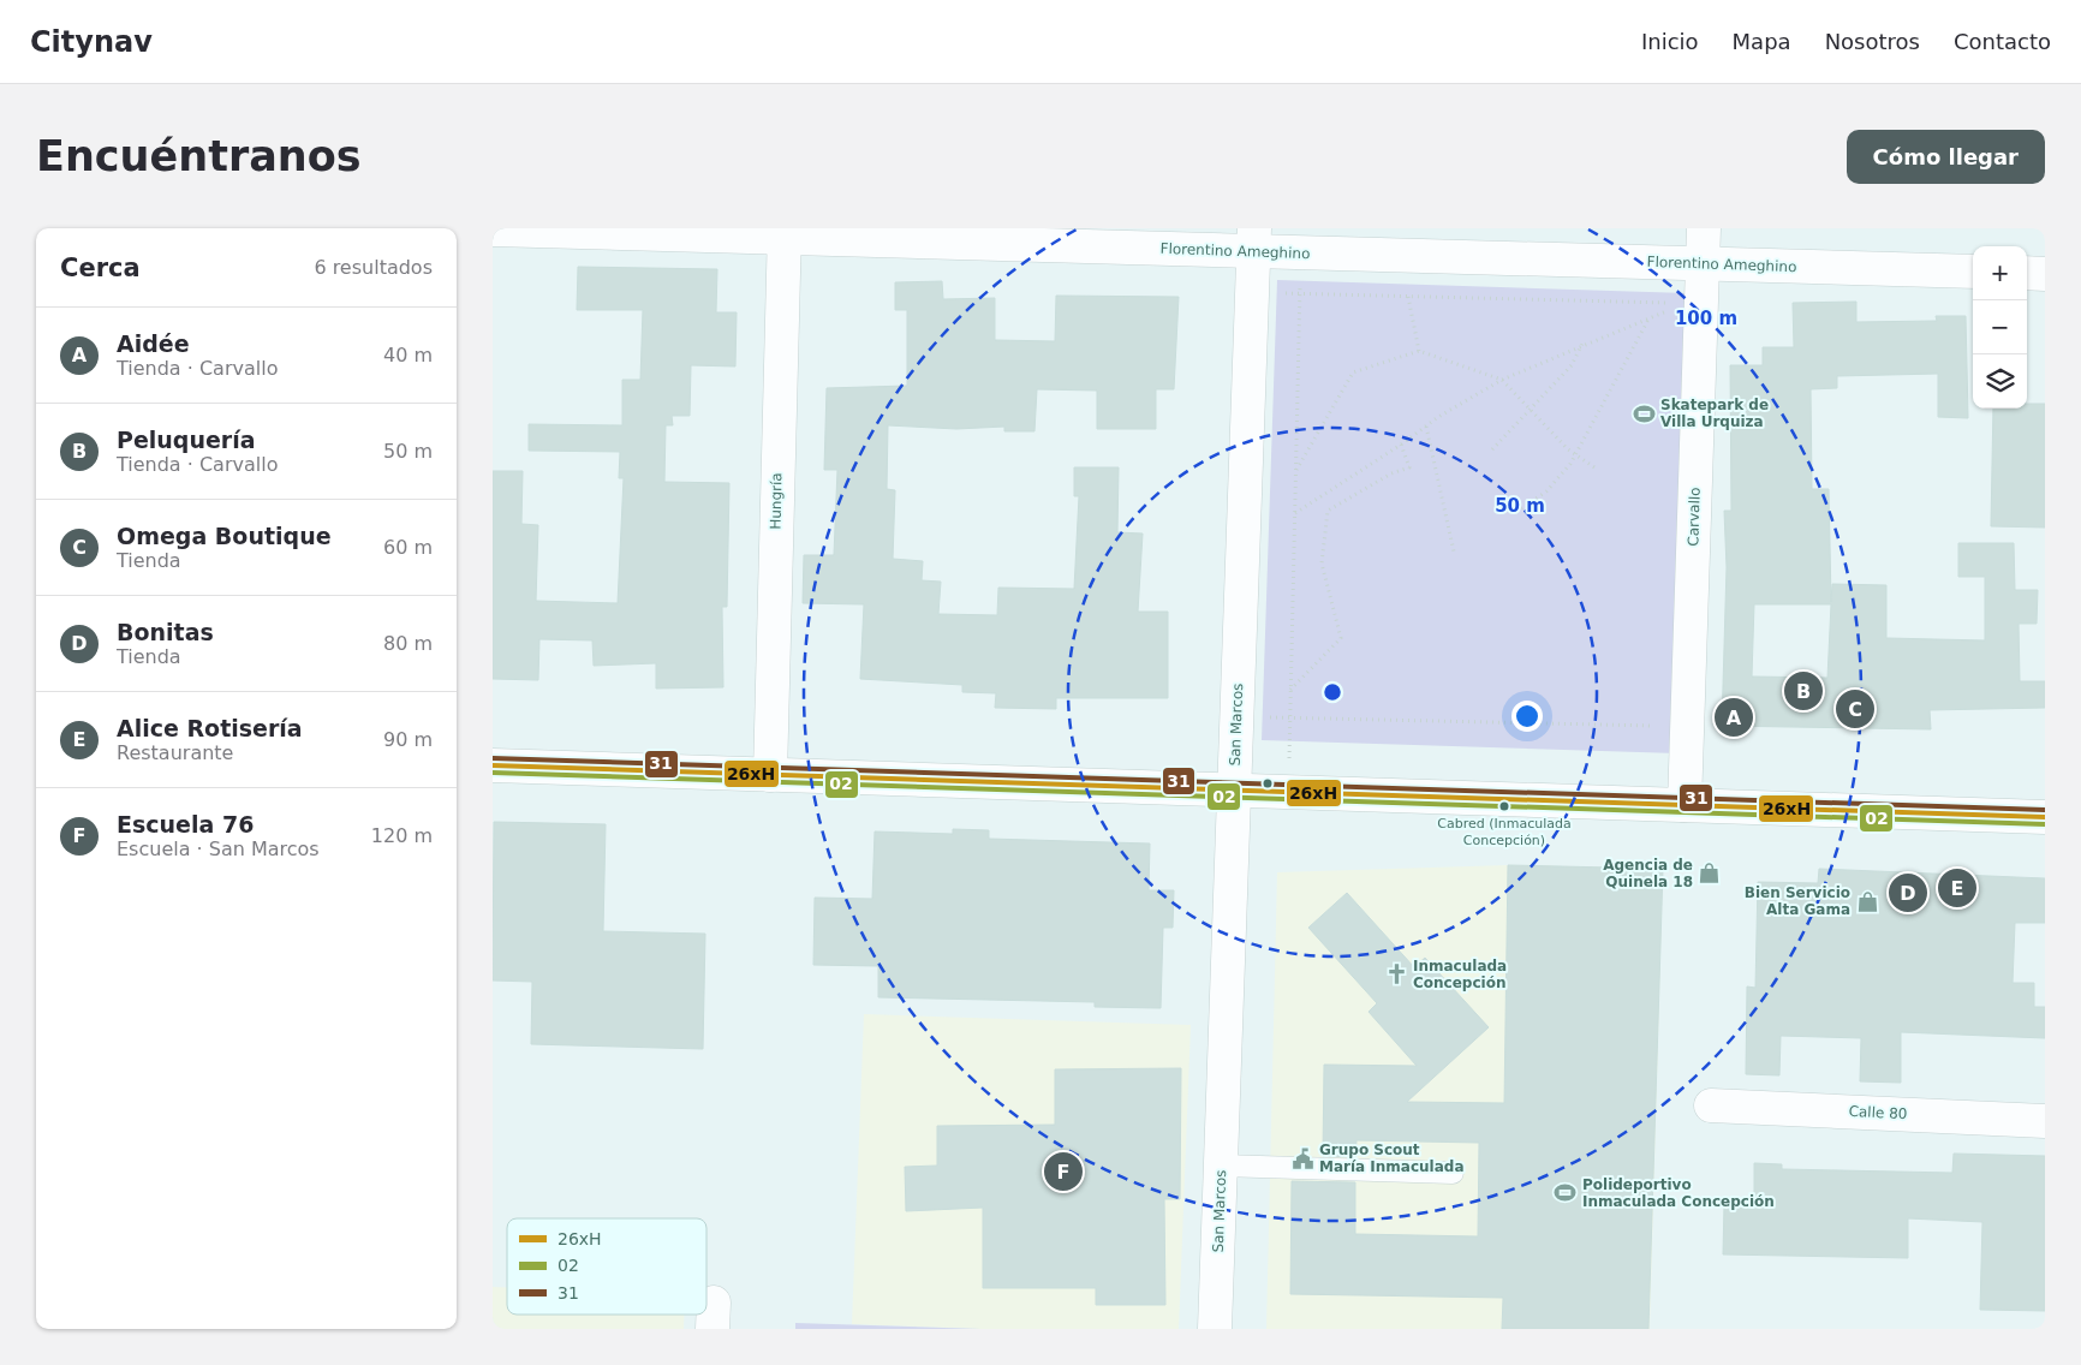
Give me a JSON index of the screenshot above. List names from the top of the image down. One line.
{"streets":{"street":["Florentino Ameghino","Hungría","Carvallo","San Marcos","Calle 80"]},"crossings":[["Florentino Ameghino","Hungría"],["Florentino Ameghino","Carvallo"],["Florentino Ameghino","San Marcos"]],"places":{"sports":["Skatepark de Villa Urquiza","Polideportivo Inmaculada Concepción"],"other":["Cabred (Inmaculada Concepción)"],"shop":["Agencia de Quinela 18","Bien Servicio Alta Gama"],"church":["Inmaculada Concepción"],"public building":["Grupo Scout María Inmaculada"]},"lines":["transit line 31","transit line 26xH","transit line 02"],"legend":["26xH","02","31"],"page":{"header":"Citynav","nav":["Inicio","Mapa","Nosotros","Contacto"],"buttons":"Cómo llegar","title":"Encuéntranos","heading":["Cerca","6 resultados"],"map_buttons":["+","−"],"list":[{"mark":"A","name":"Aidée","note":"Tienda · Carvallo","value":"40 m"},{"mark":"B","name":"Peluquería","note":"Tienda · Carvallo","value":"50 m"},{"mark":"C","name":"Omega Boutique","note":"Tienda","value":"60 m"},{"mark":"D","name":"Bonitas","note":"Tienda","value":"80 m"},{"mark":"E","name":"Alice Rotisería","note":"Restaurante","value":"90 m"},{"mark":"F","name":"Escuela 76","note":"Escuela · San Marcos","value":"120 m"}],"pins":["B","C","A","E","D","F"]},"rings":["100 m","50 m"]}
